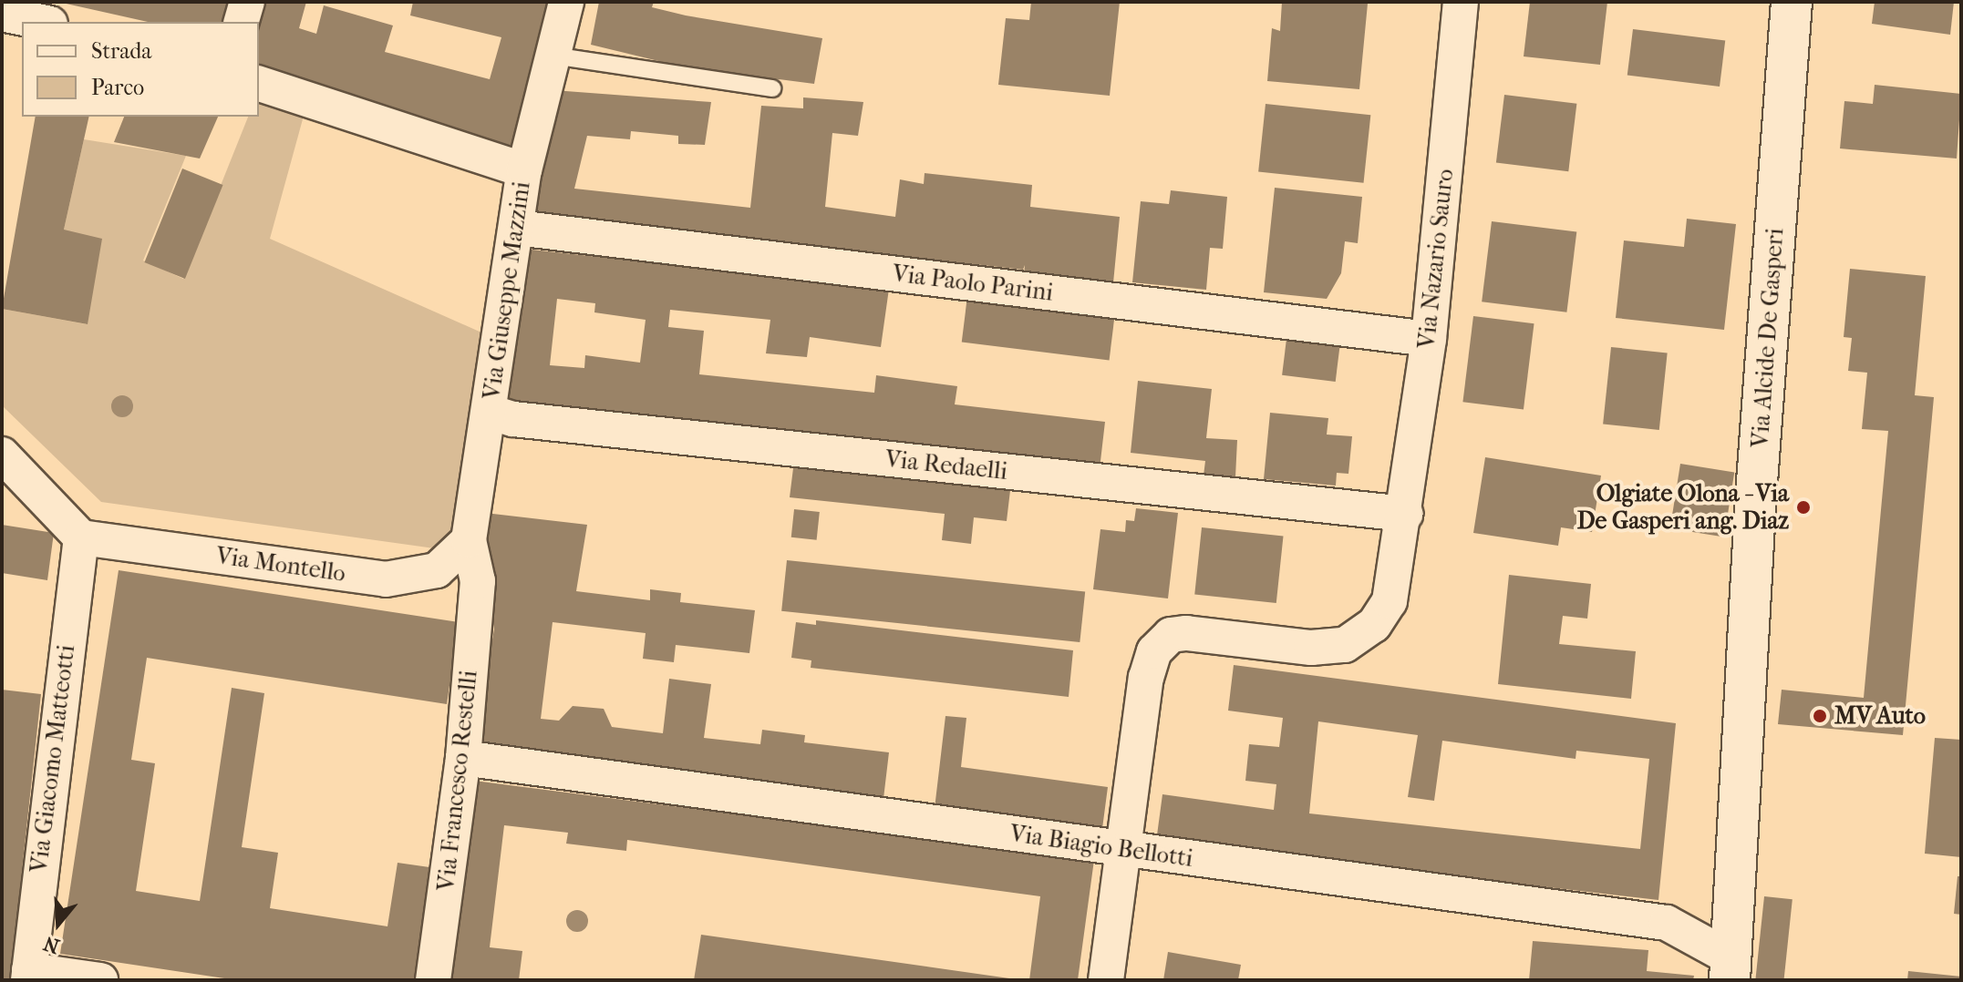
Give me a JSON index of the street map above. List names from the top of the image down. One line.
{"streets":{"street":["Via Nazario Sauro","Via Paolo Parini","Via Giuseppe Mazzini","Via Alcide De Gasperi","Via Redaelli","Via Montello","Via Giacomo Matteotti","Via Francesco Restelli","Via Biagio Bellotti"]},"crossings":[["Via Nazario Sauro","Via Paolo Parini"],["Via Nazario Sauro","Via Redaelli"],["Via Nazario Sauro","Via Biagio Bellotti"],["Via Paolo Parini","Via Giuseppe Mazzini"],["Via Giuseppe Mazzini","Via Redaelli"],["Via Giuseppe Mazzini","Via Montello"],["Via Giuseppe Mazzini","Via Francesco Restelli"],["Via Alcide De Gasperi","Via Biagio Bellotti"],["Via Montello","Via Giacomo Matteotti"],["Via Francesco Restelli","Via Biagio Bellotti"]],"places":["Olgiate Olona - Via De Gasperi ang. Diaz","MV Auto"],"legend":["Strada","Parco"],"north":"bottom"}
